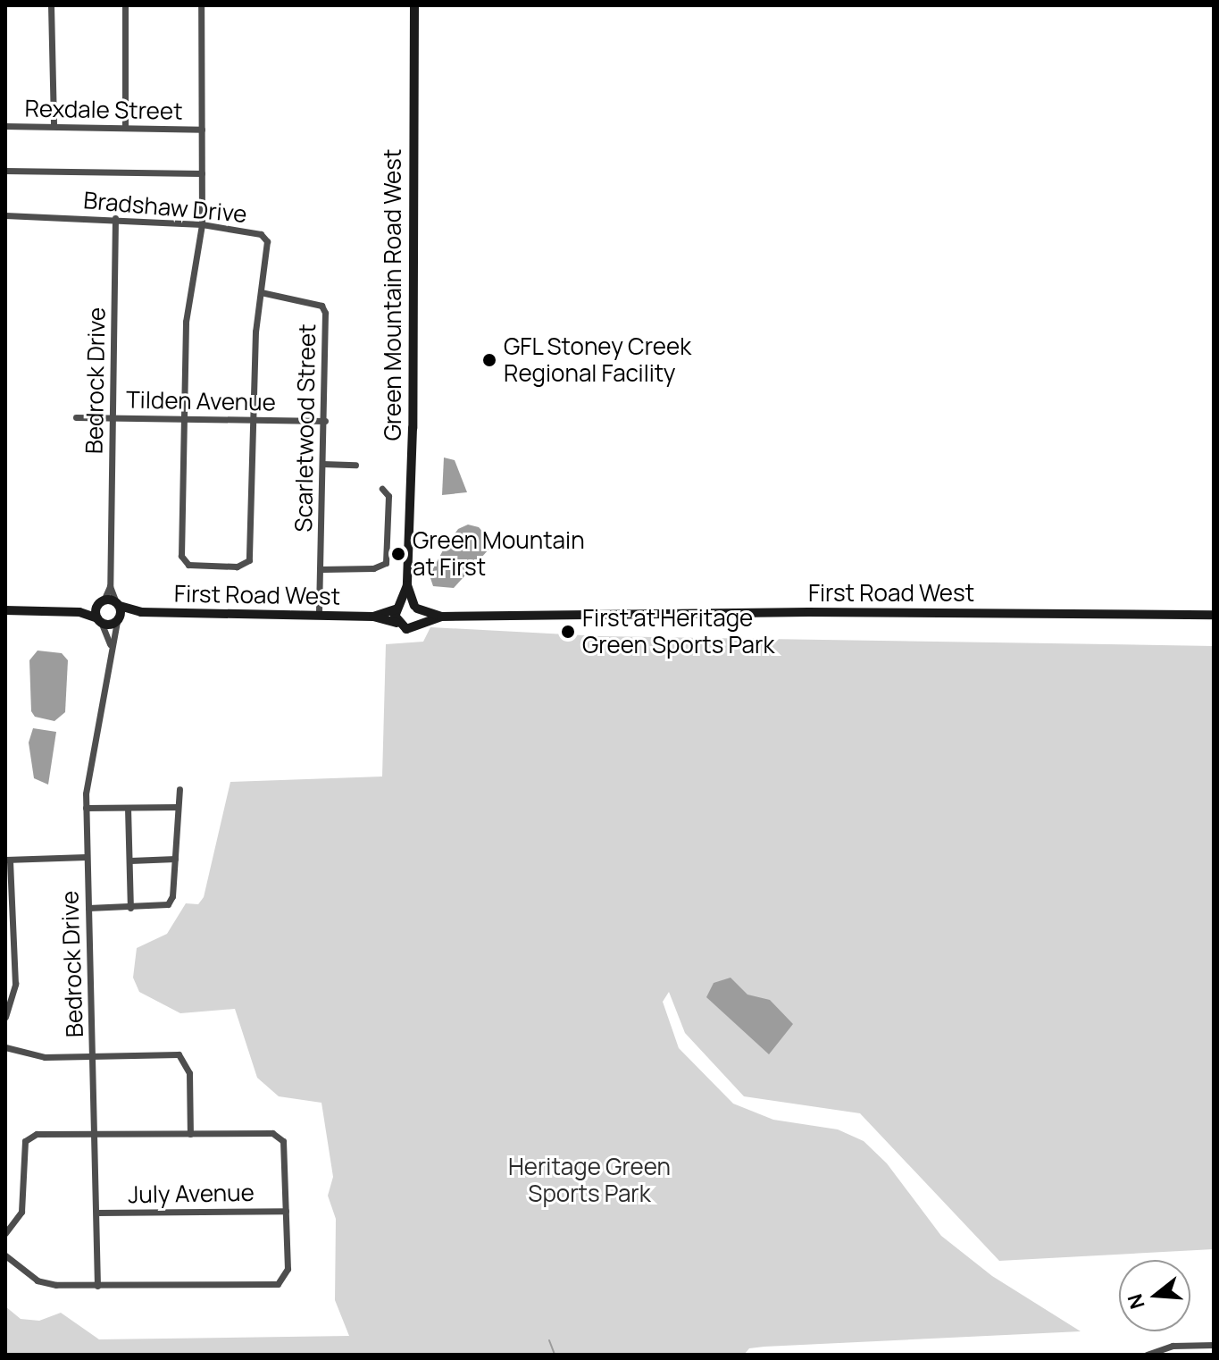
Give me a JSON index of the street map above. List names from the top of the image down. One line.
{"streets":{"street":["Rexdale Street","Bradshaw Drive","Green Mountain Road West","Bedrock Drive","Tilden Avenue","Scarletwood Street","First Road West","July Avenue"]},"crossings":[["Bradshaw Drive","Bedrock Drive"],["Bradshaw Drive","Tilden Avenue"],["Bradshaw Drive","Scarletwood Street"],["Green Mountain Road West","First Road West"],["Bedrock Drive","Tilden Avenue"],["Bedrock Drive","First Road West"],["Bedrock Drive","July Avenue"],["Tilden Avenue","Scarletwood Street"],["Scarletwood Street","First Road West"]],"parks":["Heritage Green Sports Park"],"places":["GFL Stoney Creek Regional Facility","Green Mountain at First","First at Heritage Green Sports Park"],"north":"left"}
